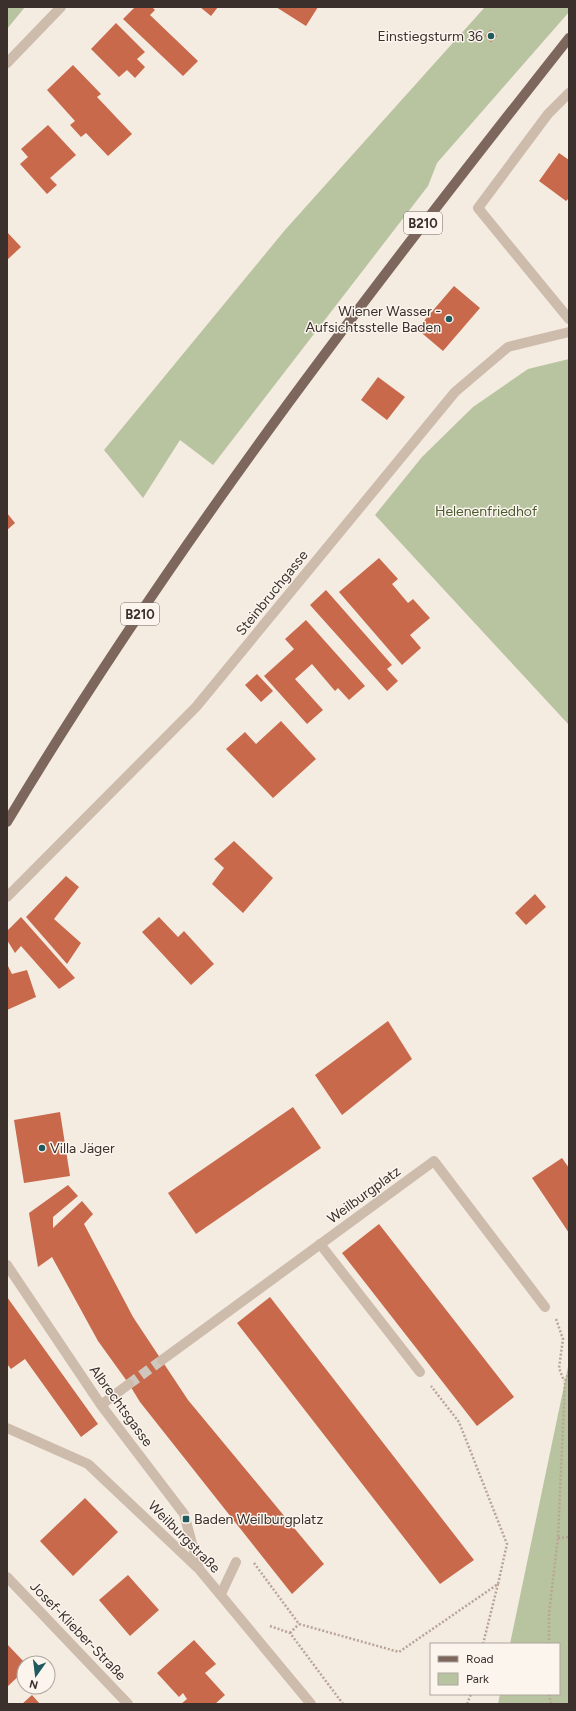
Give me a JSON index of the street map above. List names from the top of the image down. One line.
{"streets":{"main road":["B210"],"street":["Steinbruchgasse","Weilburgplatz","Albrechtsgasse","Weilburgstraße","Josef-Klieber-Straße"]},"crossings":[["Albrechtsgasse","Weilburgstraße"]],"parks":["Helenenfriedhof"],"places":{"other":["Einstiegsturm 36","Wiener Wasser - Aufsichtsstelle Baden","Villa Jäger"],"transit":["Baden Weilburgplatz"]},"legend":["Road","Park"],"north":"bottom"}
